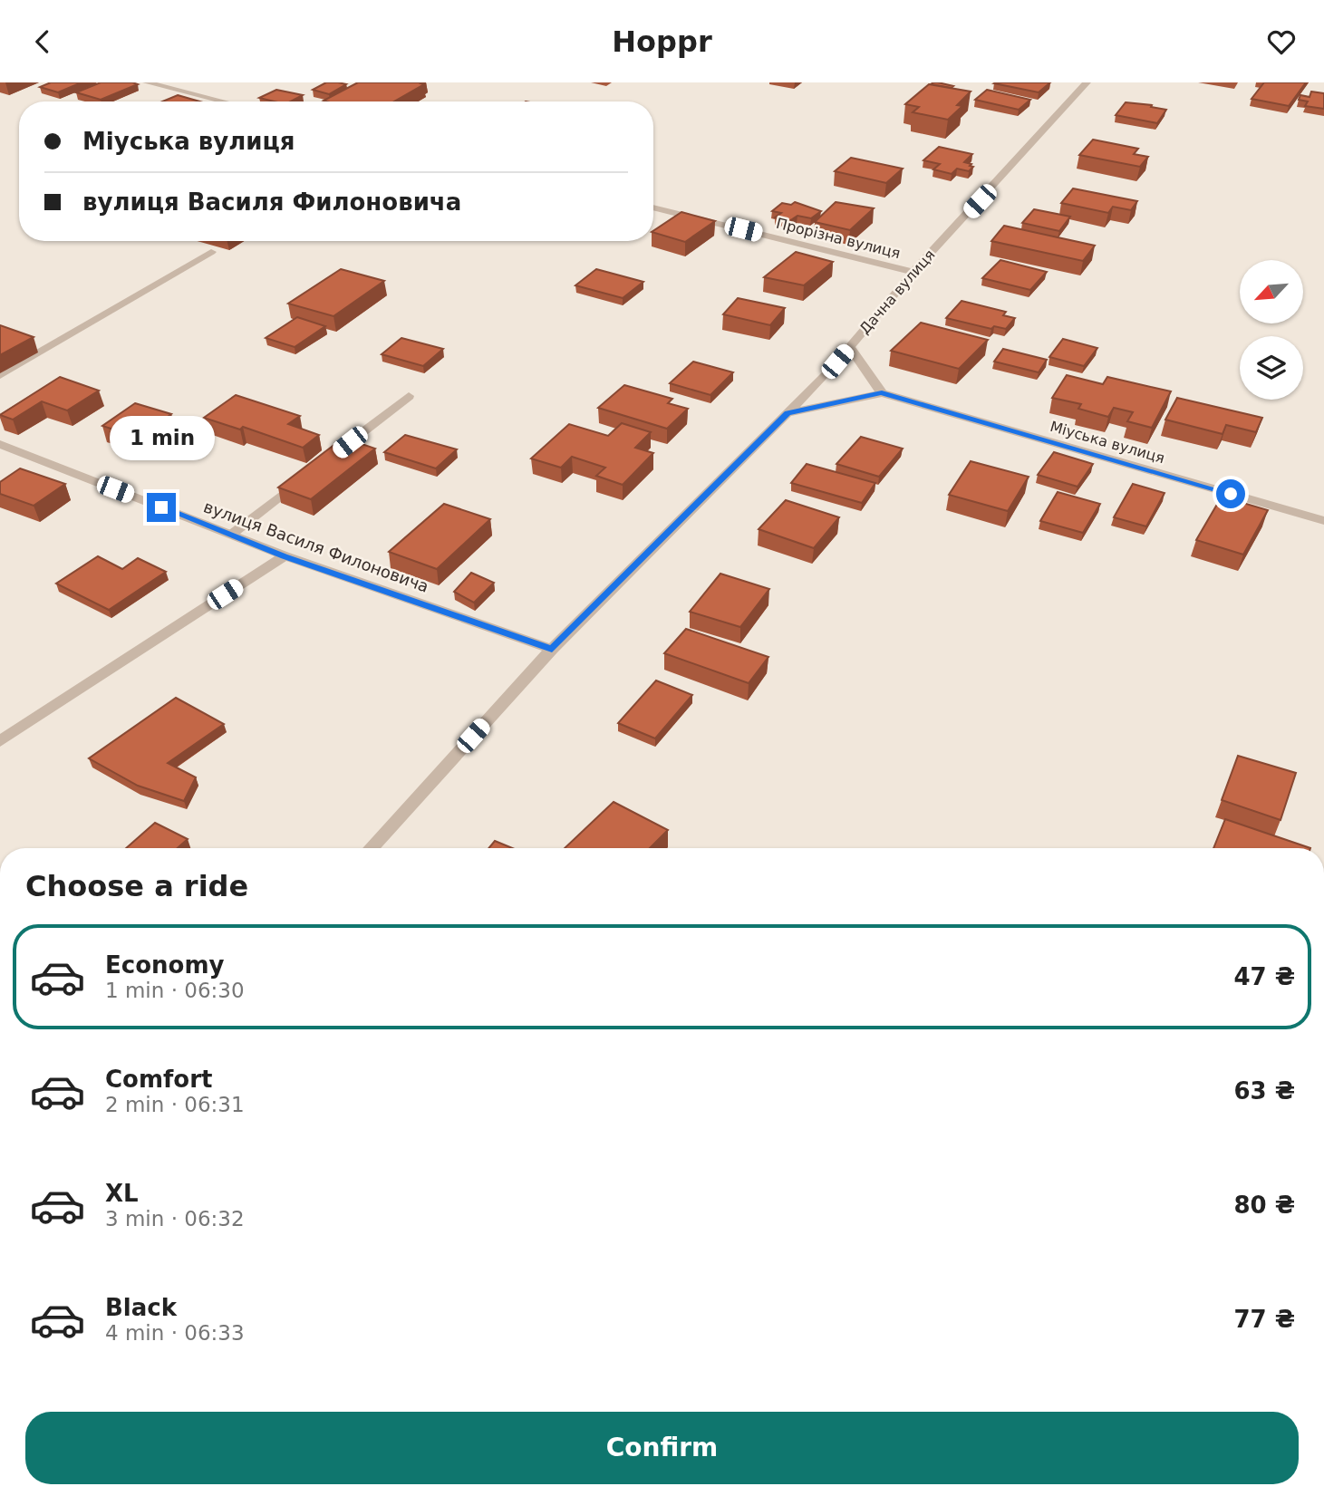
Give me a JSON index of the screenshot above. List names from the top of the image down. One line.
{"streets":{"street":["Прорізна вулиця","Дачна вулиця","Міуська вулиця","вулиця Василя Филоновича"]},"crossings":[["Прорізна вулиця","Дачна вулиця"],["Дачна вулиця","Міуська вулиця"],["Дачна вулиця","вулиця Василя Филоновича"]],"north":"bottom left","page":{"header":"Hoppr","banner":["Міуська вулиця","вулиця Василя Филоновича"],"bubble":"1 min","heading":"Choose a ride","list":[{"name":"Economy","note":"1 min · 06:30","value":"47 ₴"},{"name":"Comfort","note":"2 min · 06:31","value":"63 ₴"},{"name":"XL","note":"3 min · 06:32","value":"80 ₴"},{"name":"Black","note":"4 min · 06:33","value":"77 ₴"}],"buttons":"Confirm"}}
